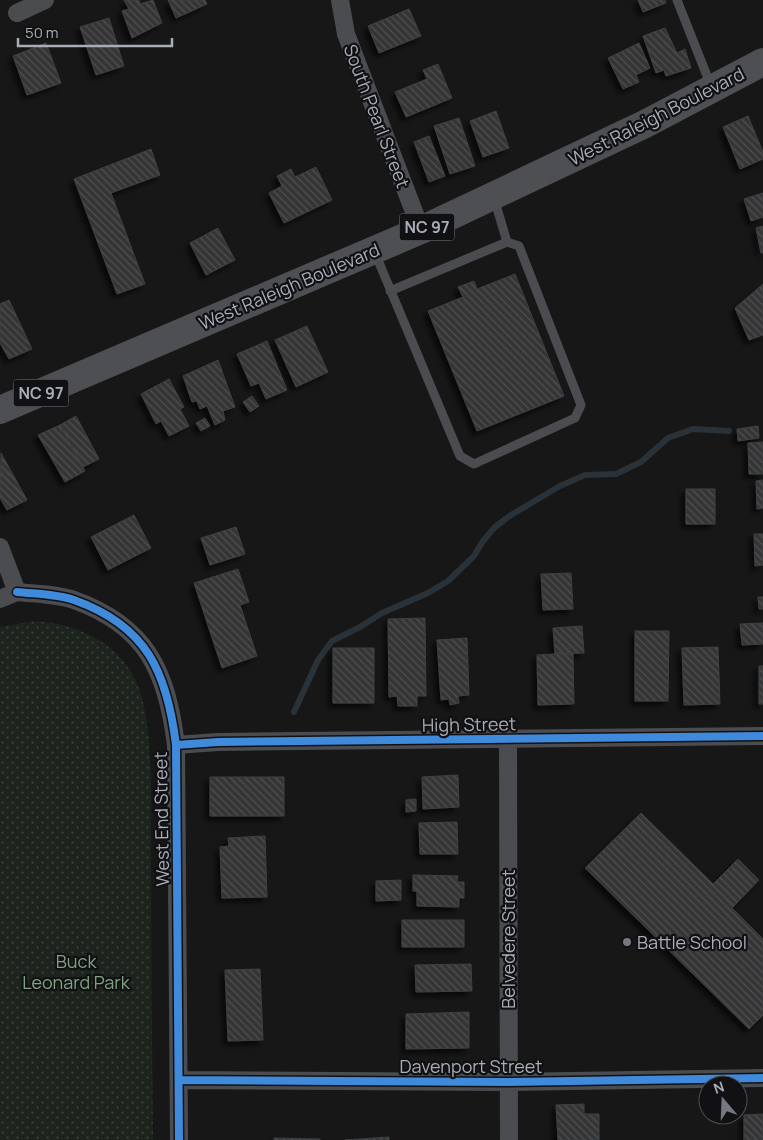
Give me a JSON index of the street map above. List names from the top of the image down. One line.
{"streets":{"main road":["West Raleigh Boulevard","NC 97"],"street":["South Pearl Street","High Street","West End Street","Belvedere Street","Davenport Street"]},"crossings":[["South Pearl Street","West Raleigh Boulevard"],["High Street","West End Street"],["High Street","Belvedere Street"],["West End Street","Davenport Street"],["Belvedere Street","Davenport Street"]],"parks":["Buck Leonard Park"],"places":["Battle School"],"scale_bar":"50 m","north":"top"}
